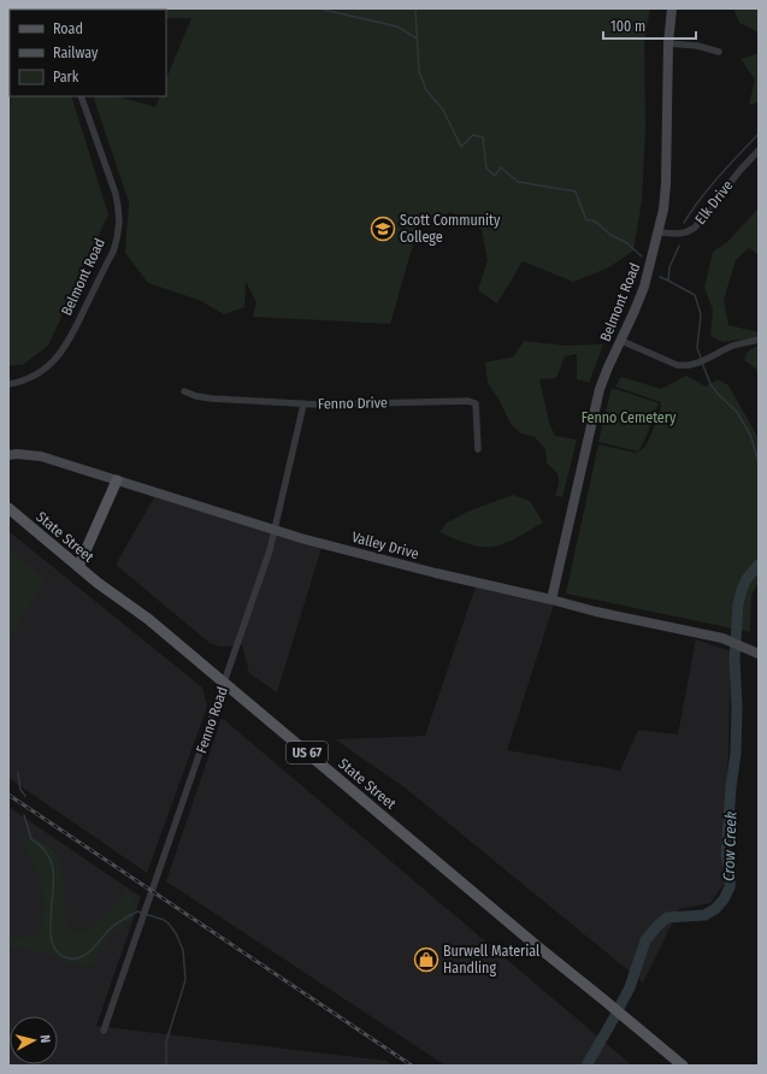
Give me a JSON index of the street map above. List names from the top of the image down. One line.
{"streets":{"main road":["State Street","US 67"],"street":["Elk Drive","Belmont Road","Fenno Drive","Valley Drive","Fenno Road"]},"crossings":[["Elk Drive","Belmont Road"],["Belmont Road","Valley Drive"],["Fenno Drive","Fenno Road"],["State Street","Fenno Road"],["Valley Drive","Fenno Road"]],"water":["Crow Creek"],"parks":["Fenno Cemetery"],"places":{"school or university":["Scott Community College"],"shop":["Burwell Material Handling"]},"legend":["Road","Railway","Park"],"scale_bar":"100 m","north":"right"}
